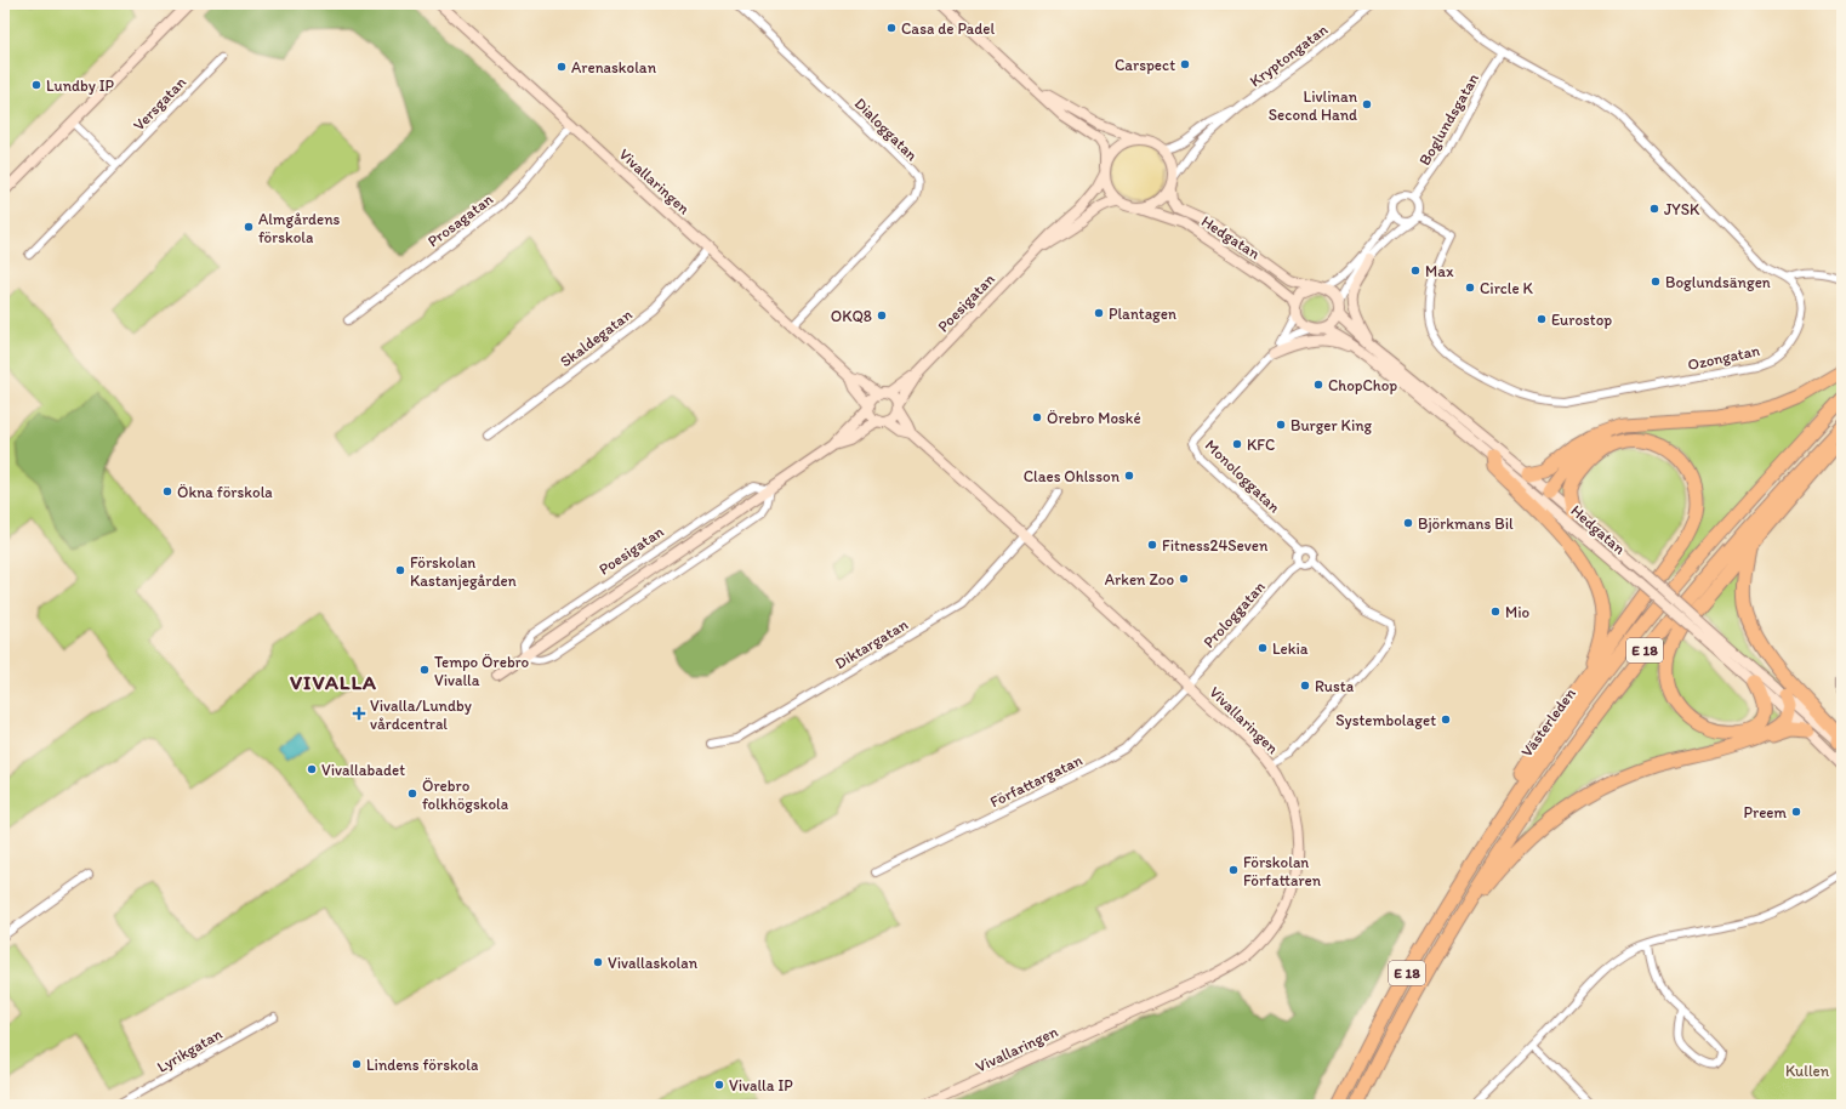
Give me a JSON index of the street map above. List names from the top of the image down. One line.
{"streets":{"highway":["E 18","Västerleden"],"main road":["Vivallaringen","Hedgatan","Poesigatan"],"street":["Kryptongatan","Versgatan","Boglundsgatan","Dialoggatan","Prosagatan","Skaldegatan","Ozongatan","Monologgatan","Prologgatan","Diktargatan","Författargatan","Lyrikgatan"]},"crossings":[["Kryptongatan","Hedgatan"],["Kryptongatan","Poesigatan"],["Boglundsgatan","Ozongatan"],["Dialoggatan","Vivallaringen"],["Vivallaringen","Prosagatan"],["Vivallaringen","Poesigatan"],["Vivallaringen","Skaldegatan"],["Vivallaringen","Prologgatan"],["Vivallaringen","Diktargatan"],["Vivallaringen","Författargatan"],["Hedgatan","Poesigatan"],["Hedgatan","Monologgatan"],["Hedgatan","E 18"],["Monologgatan","Prologgatan"],["Prologgatan","Författargatan"],["E 18","Västerleden"]],"districts":["VIVALLA"],"parks":["Kullen"],"places":{"other":["Casa de Padel","Carspect","Arenaskolan","Lundby IP","Livlinan Second Hand","JYSK","Almgårdens förskola","Max","Boglundsängen","Circle K","Plantagen","OKQ8","Eurostop","ChopChop","Örebro Moské","Burger King","KFC","Claes Ohlsson","Ökna förskola","Björkmans Bil","Fitness24Seven","Förskolan Kastanjegården","Arken Zoo","Mio","Lekia","Tempo Örebro Vivalla","Rusta","Systembolaget","Vivallabadet","Örebro folkhögskola","Preem","Förskolan Författaren","Vivallaskolan","Lindens förskola","Vivalla IP"],"health":["Vivalla/Lundby vårdcentral"]}}
